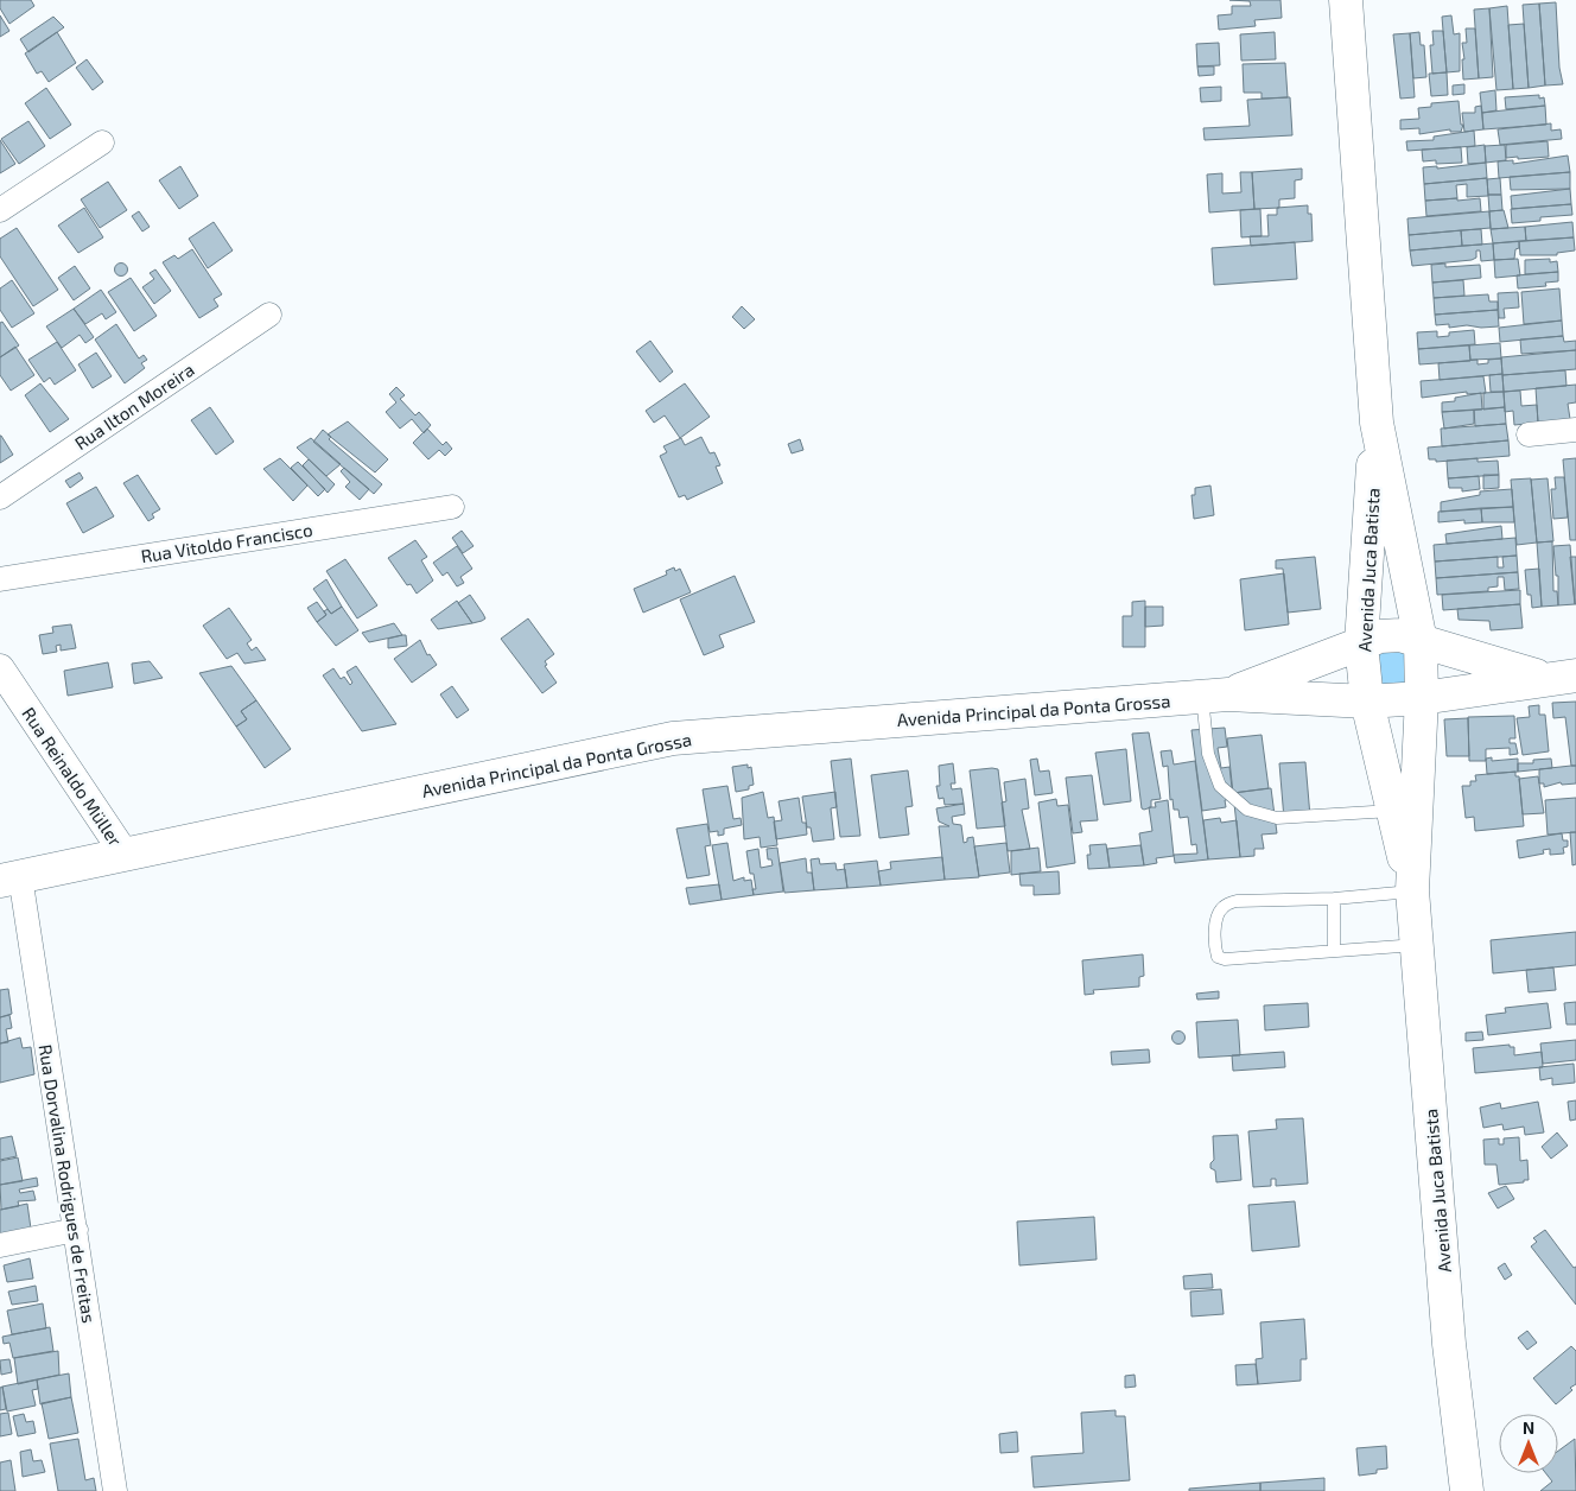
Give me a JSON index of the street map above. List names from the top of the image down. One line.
{"streets":{"main road":["Avenida Juca Batista","Avenida Principal da Ponta Grossa"],"street":["Rua Ilton Moreira","Rua Vitoldo Francisco","Rua Reinaldo Müller","Rua Dorvalina Rodrigues de Freitas"]},"crossings":[["Avenida Juca Batista","Avenida Principal da Ponta Grossa"],["Avenida Principal da Ponta Grossa","Rua Reinaldo Müller"],["Avenida Principal da Ponta Grossa","Rua Dorvalina Rodrigues de Freitas"]],"north":"top"}
